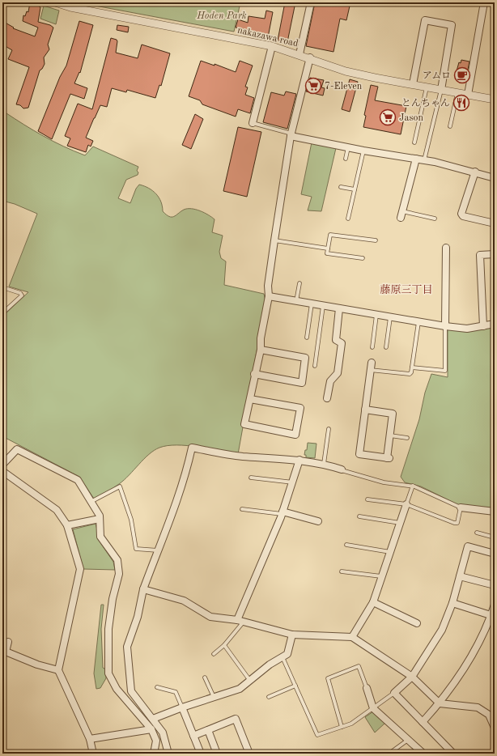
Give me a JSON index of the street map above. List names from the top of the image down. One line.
{"streets":{"street":["nakazawa road"]},"districts":["藤原三丁目"],"parks":["Hoden Park"],"places":{"cafe":["アムロ"],"supermarket":["7-Eleven","Jason"],"restaurant":["とんちゃん"]}}
